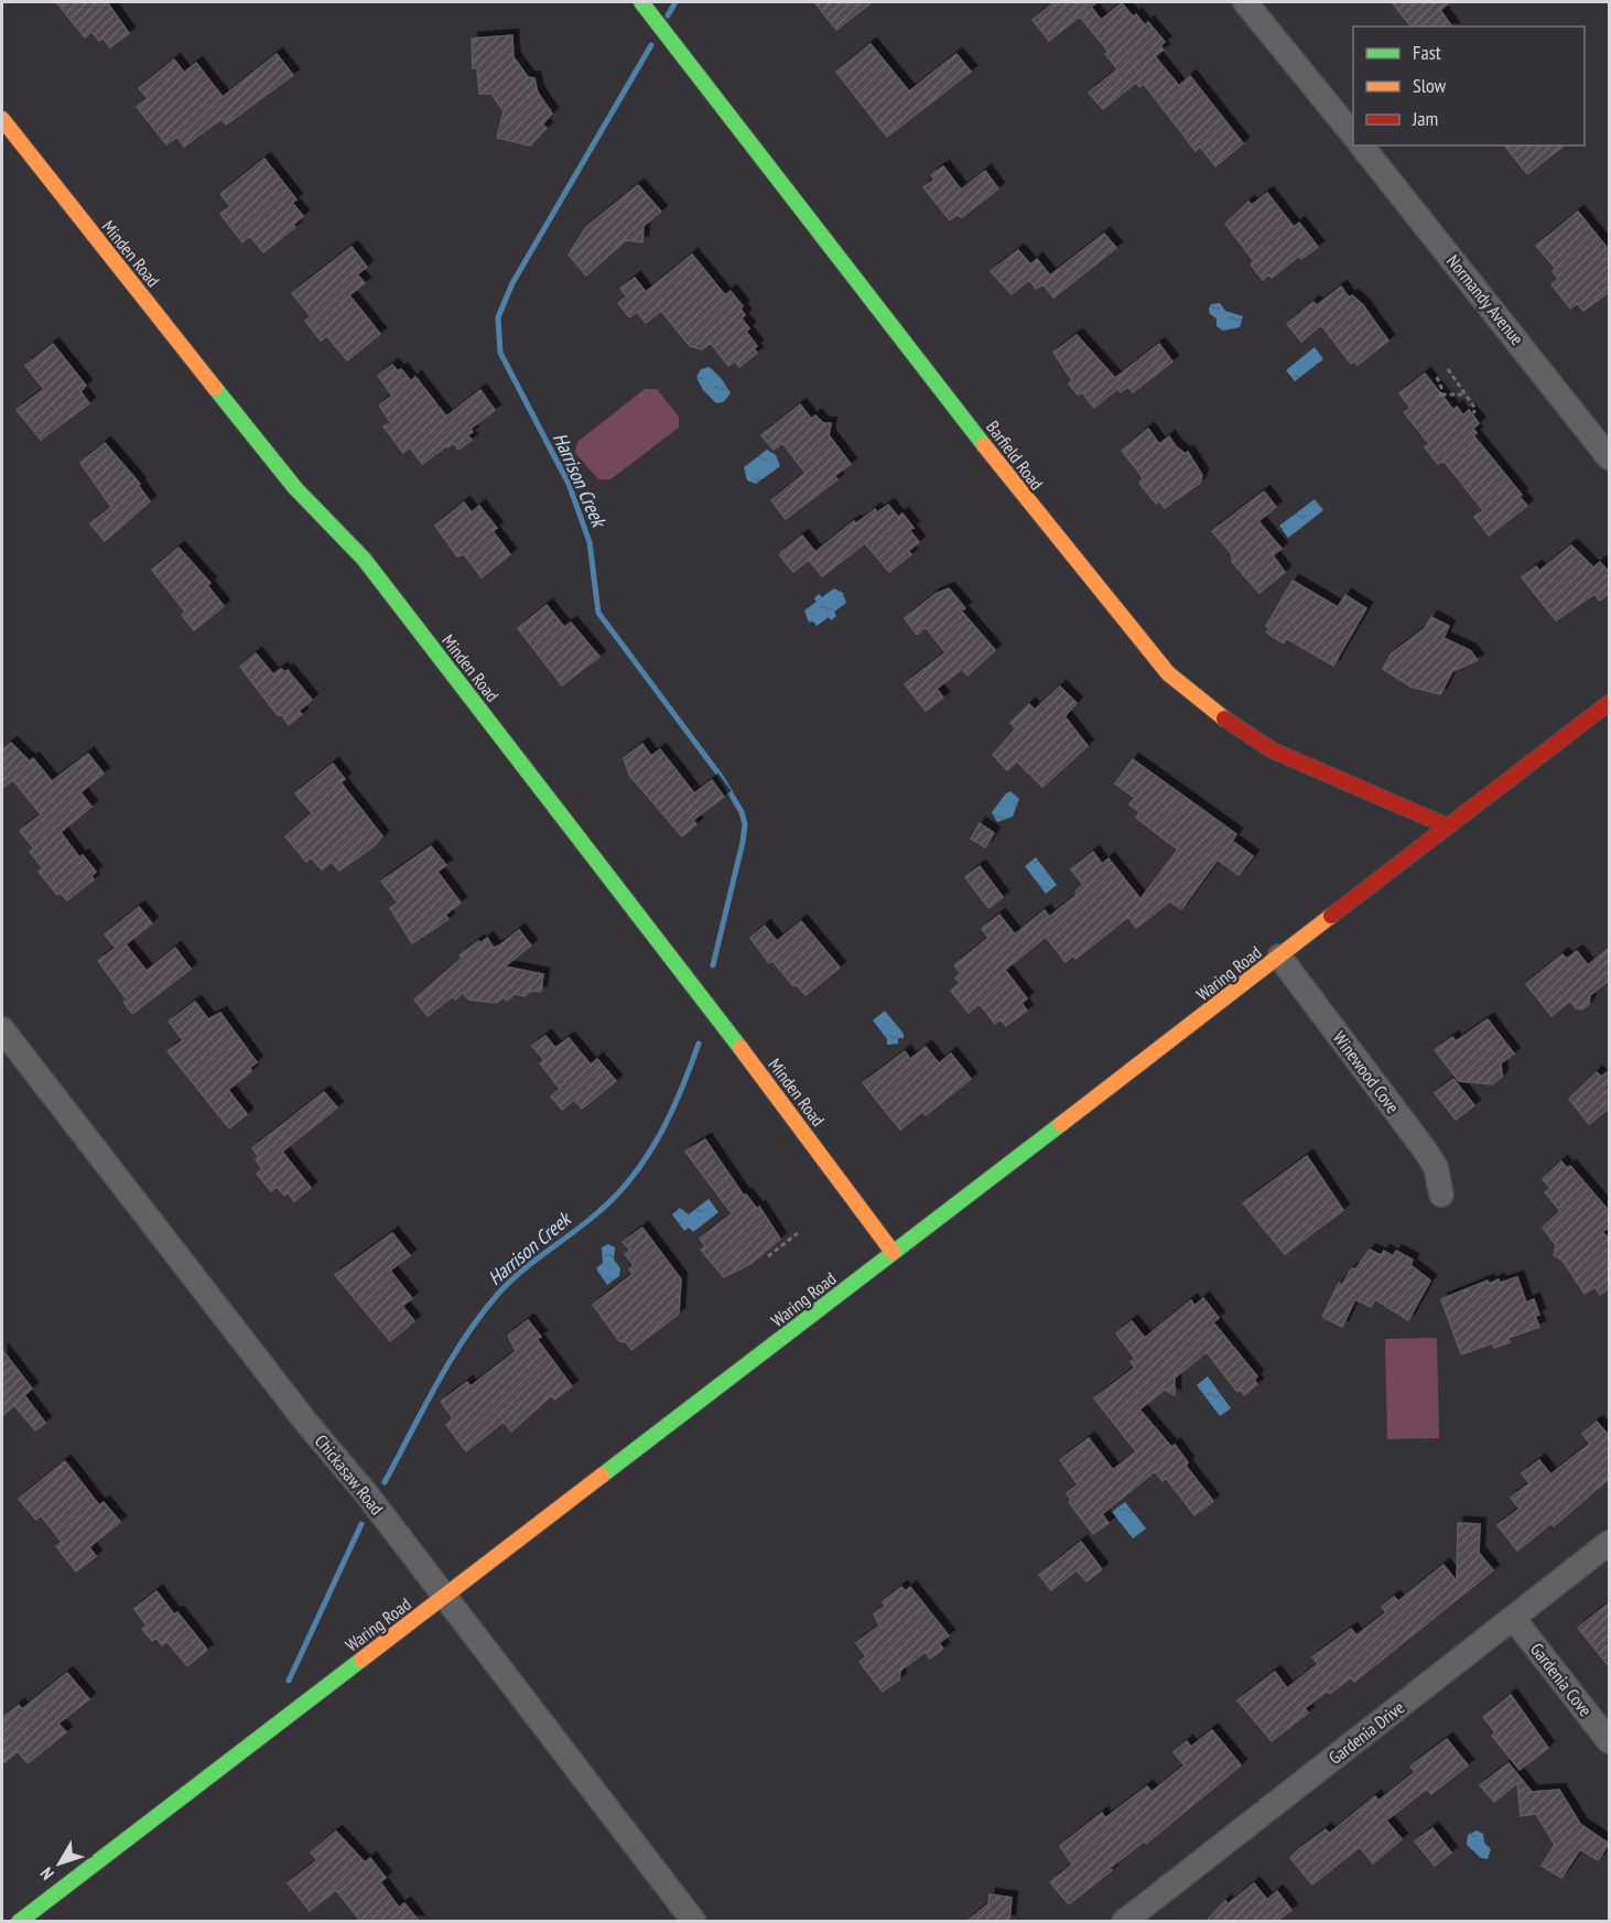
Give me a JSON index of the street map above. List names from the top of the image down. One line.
{"streets":{"street":["Minden Road","Normandy Avenue","Barfield Road","Waring Road","Winewood Cove","Chickasaw Road","Gardenia Cove","Gardenia Drive"]},"crossings":[["Minden Road","Waring Road"],["Barfield Road","Waring Road"],["Waring Road","Winewood Cove"],["Waring Road","Chickasaw Road"],["Gardenia Cove","Gardenia Drive"]],"water":["Harrison Creek"],"legend":["Fast","Slow","Jam"],"north":"bottom left"}
